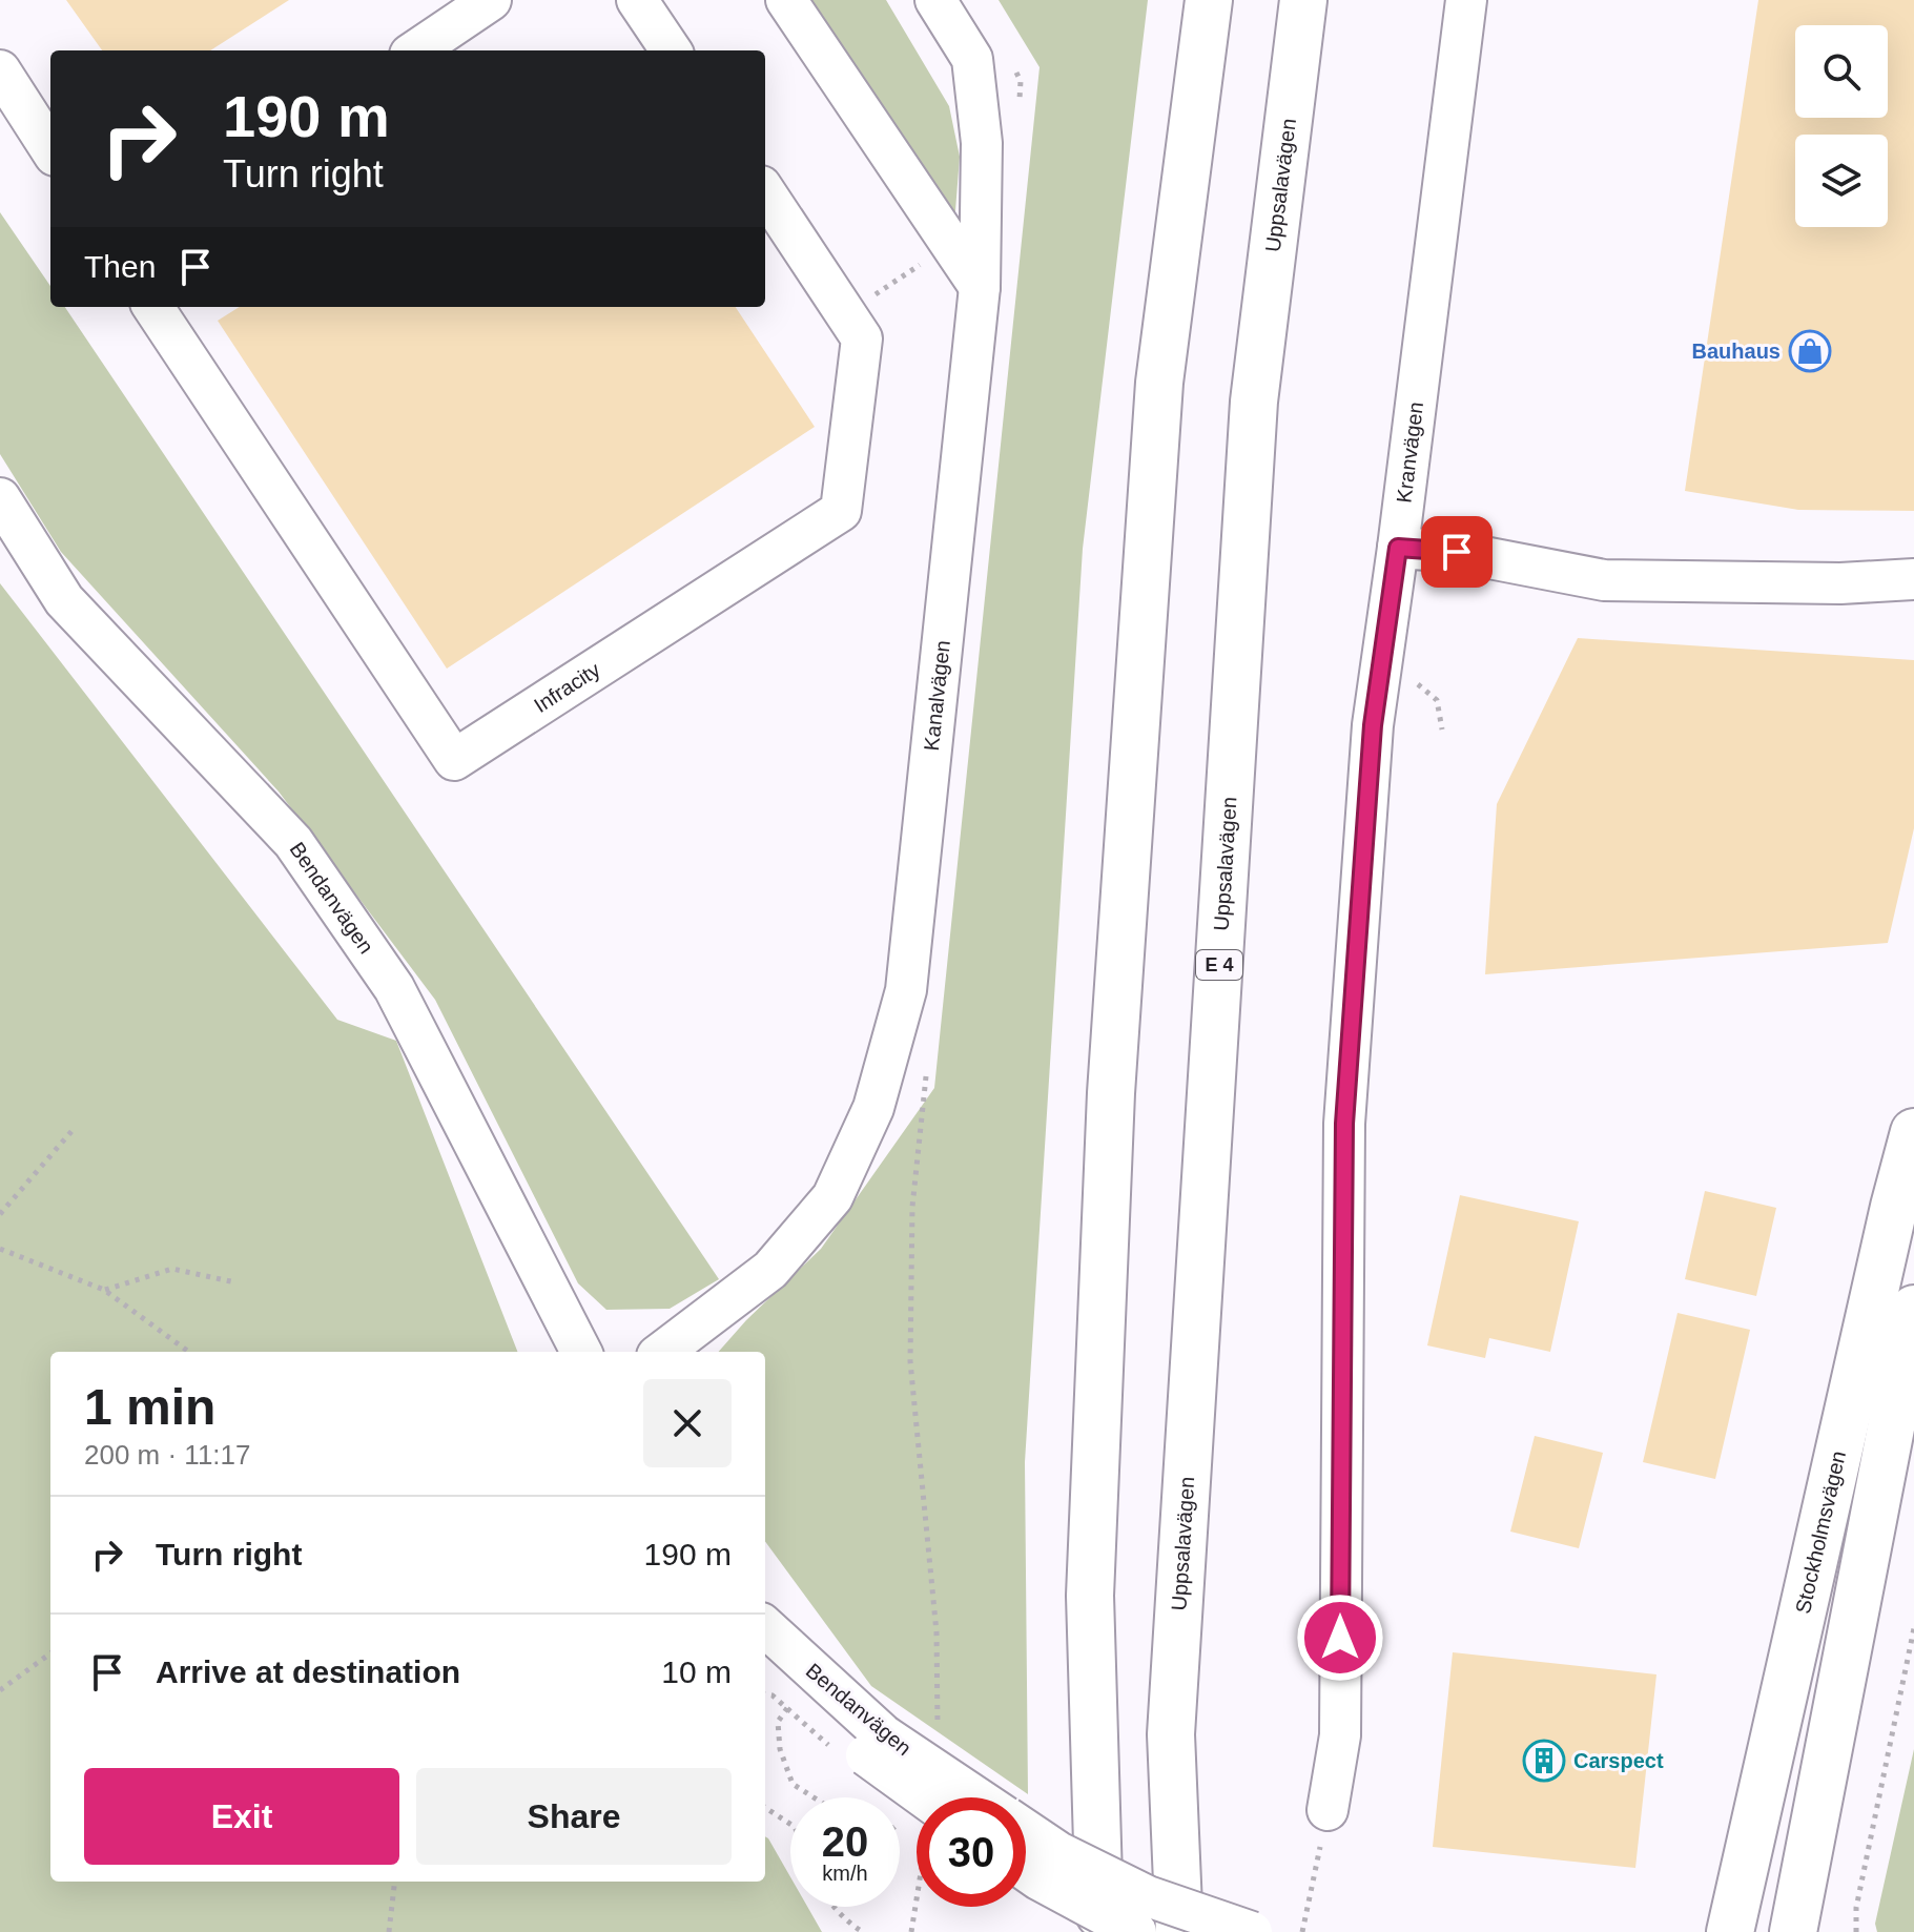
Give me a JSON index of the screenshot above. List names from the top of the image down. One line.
{"streets":{"main road":["Uppsalavägen","E 4","Stockholmsvägen"],"street":["Kranvägen","Infracity","Kanalvägen","Bendanvägen"]},"places":{"shop":["Bauhaus"],"building":["Carspect"]},"page":{"turn":["190 m","Turn right"],"then":"Then","heading":["1 min","200 m · 11:17"],"list":[{"name":"Turn right","value":"190 m"},{"name":"Arrive at destination","value":"10 m"}],"buttons":["Exit","Share"],"speed":"20 km/h","limit":"30"}}
